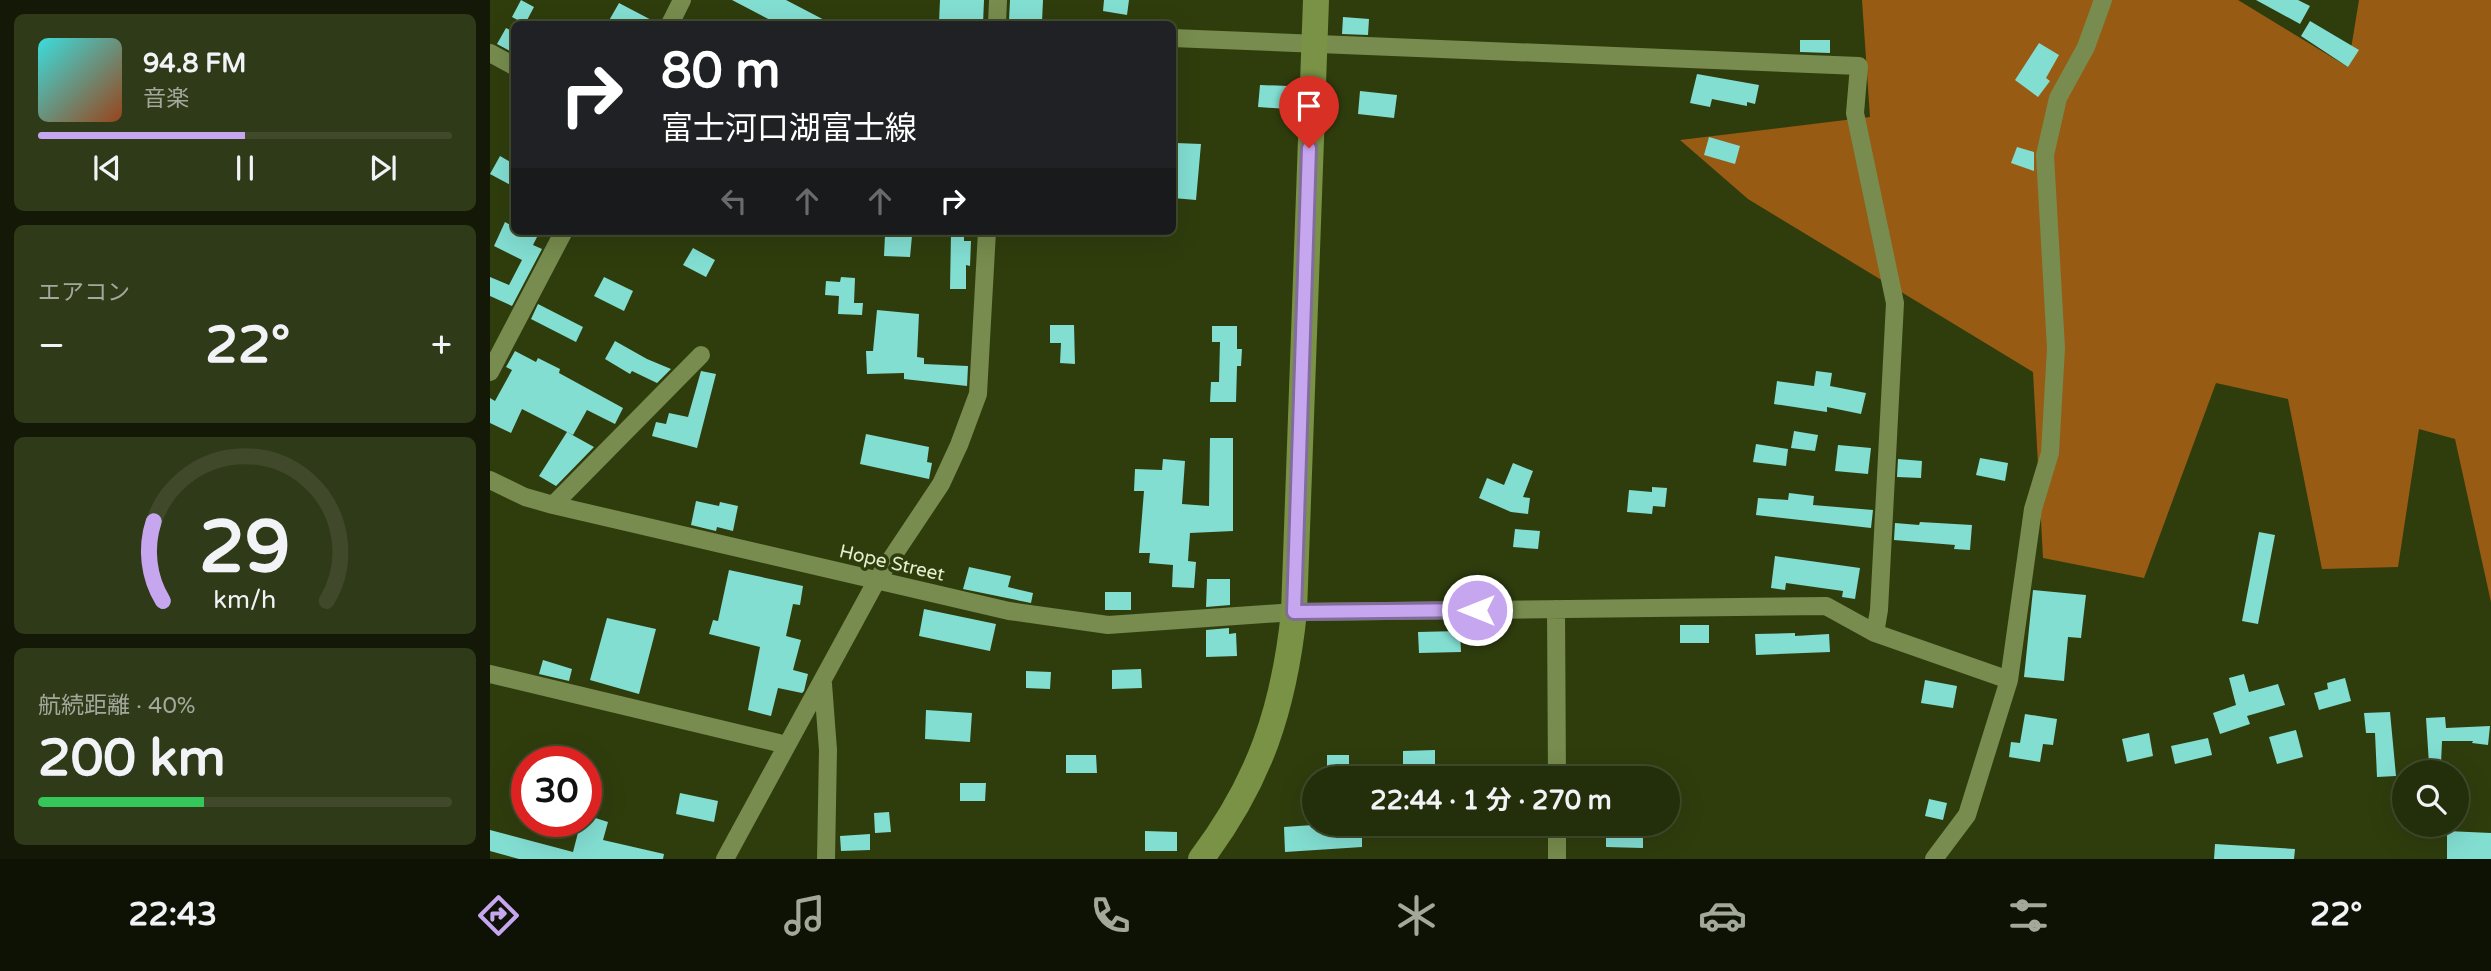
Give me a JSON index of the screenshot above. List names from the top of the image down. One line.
{"streets":{"street":["Hope Street"]},"page":{"turn":["80 m","富士河口湖富士線"],"song":["94.8 FM","音楽"],"tile":["エアコン",["航続距離 · 40%","200 km"]],"heat":["−","22°","+"],"limit":"30","trip":"22:44 · 1 分 · 270 m","tabs":["22:43","22°"],"gauge":["29","km/h"]}}
